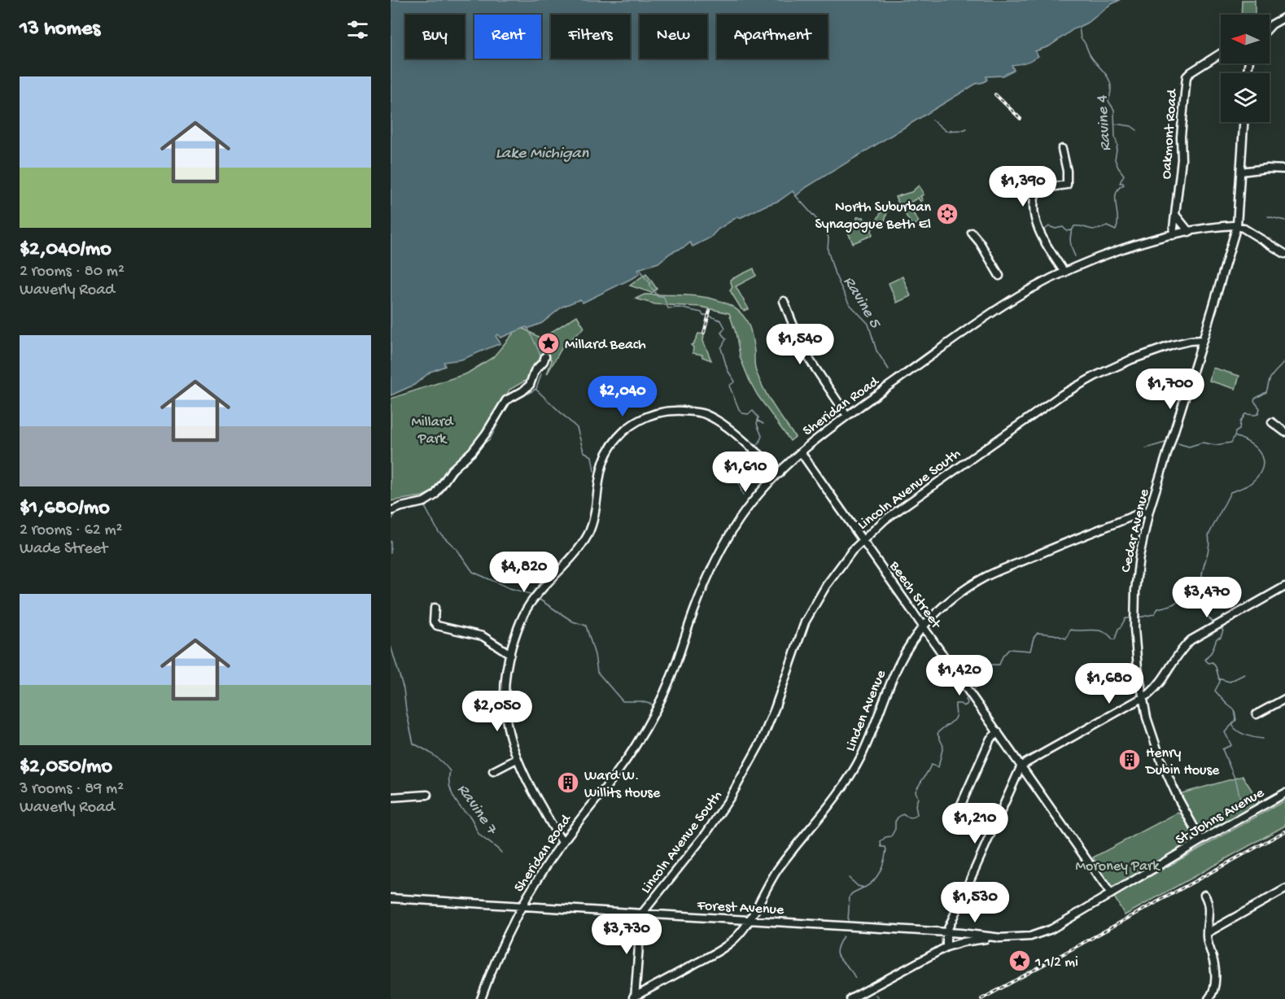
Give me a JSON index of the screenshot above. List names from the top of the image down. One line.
{"streets":{"street":["Oakmont Road","Sheridan Road","Lincoln Avenue South","Cedar Avenue","Beech Street","Linden Avenue","St Johns Avenue","Forest Avenue"]},"crossings":[["Oakmont Road","Sheridan Road"],["Sheridan Road","Cedar Avenue"],["Sheridan Road","Beech Street"],["Sheridan Road","Forest Avenue"],["Lincoln Avenue South","Cedar Avenue"],["Lincoln Avenue South","Beech Street"],["Lincoln Avenue South","Forest Avenue"],["Cedar Avenue","Linden Avenue"],["Cedar Avenue","St Johns Avenue"],["Beech Street","Linden Avenue"],["Beech Street","St Johns Avenue"],["Linden Avenue","Forest Avenue"],["St Johns Avenue","Forest Avenue"]],"water":["Ravine 4","Lake Michigan","Ravine 5","Ravine 7"],"parks":["Millard Park","Moroney Park"],"places":{"synagogue":["North Suburban Synagogue Beth El"],"place":["Millard Beach","1 1/2 mi"],"building":["Henry Dubin House","Ward W. Willits House"]},"north":"left","page":{"heading":"13 homes","chip":["Buy","Rent","Filters","New","Apartment"],"list":[{"name":"$2,040/mo","note":"2 rooms · 80 m² · Waverly Road"},{"name":"$1,680/mo","note":"2 rooms · 62 m² · Wade Street"},{"name":"$2,050/mo","note":"3 rooms · 89 m² · Waverly Road"}],"price":["$1,390","$1,540","$1,700","$2,040","$1,610","$4,820","$3,470","$1,420","$1,680","$2,050","$1,210","$1,530","$3,730"]}}
